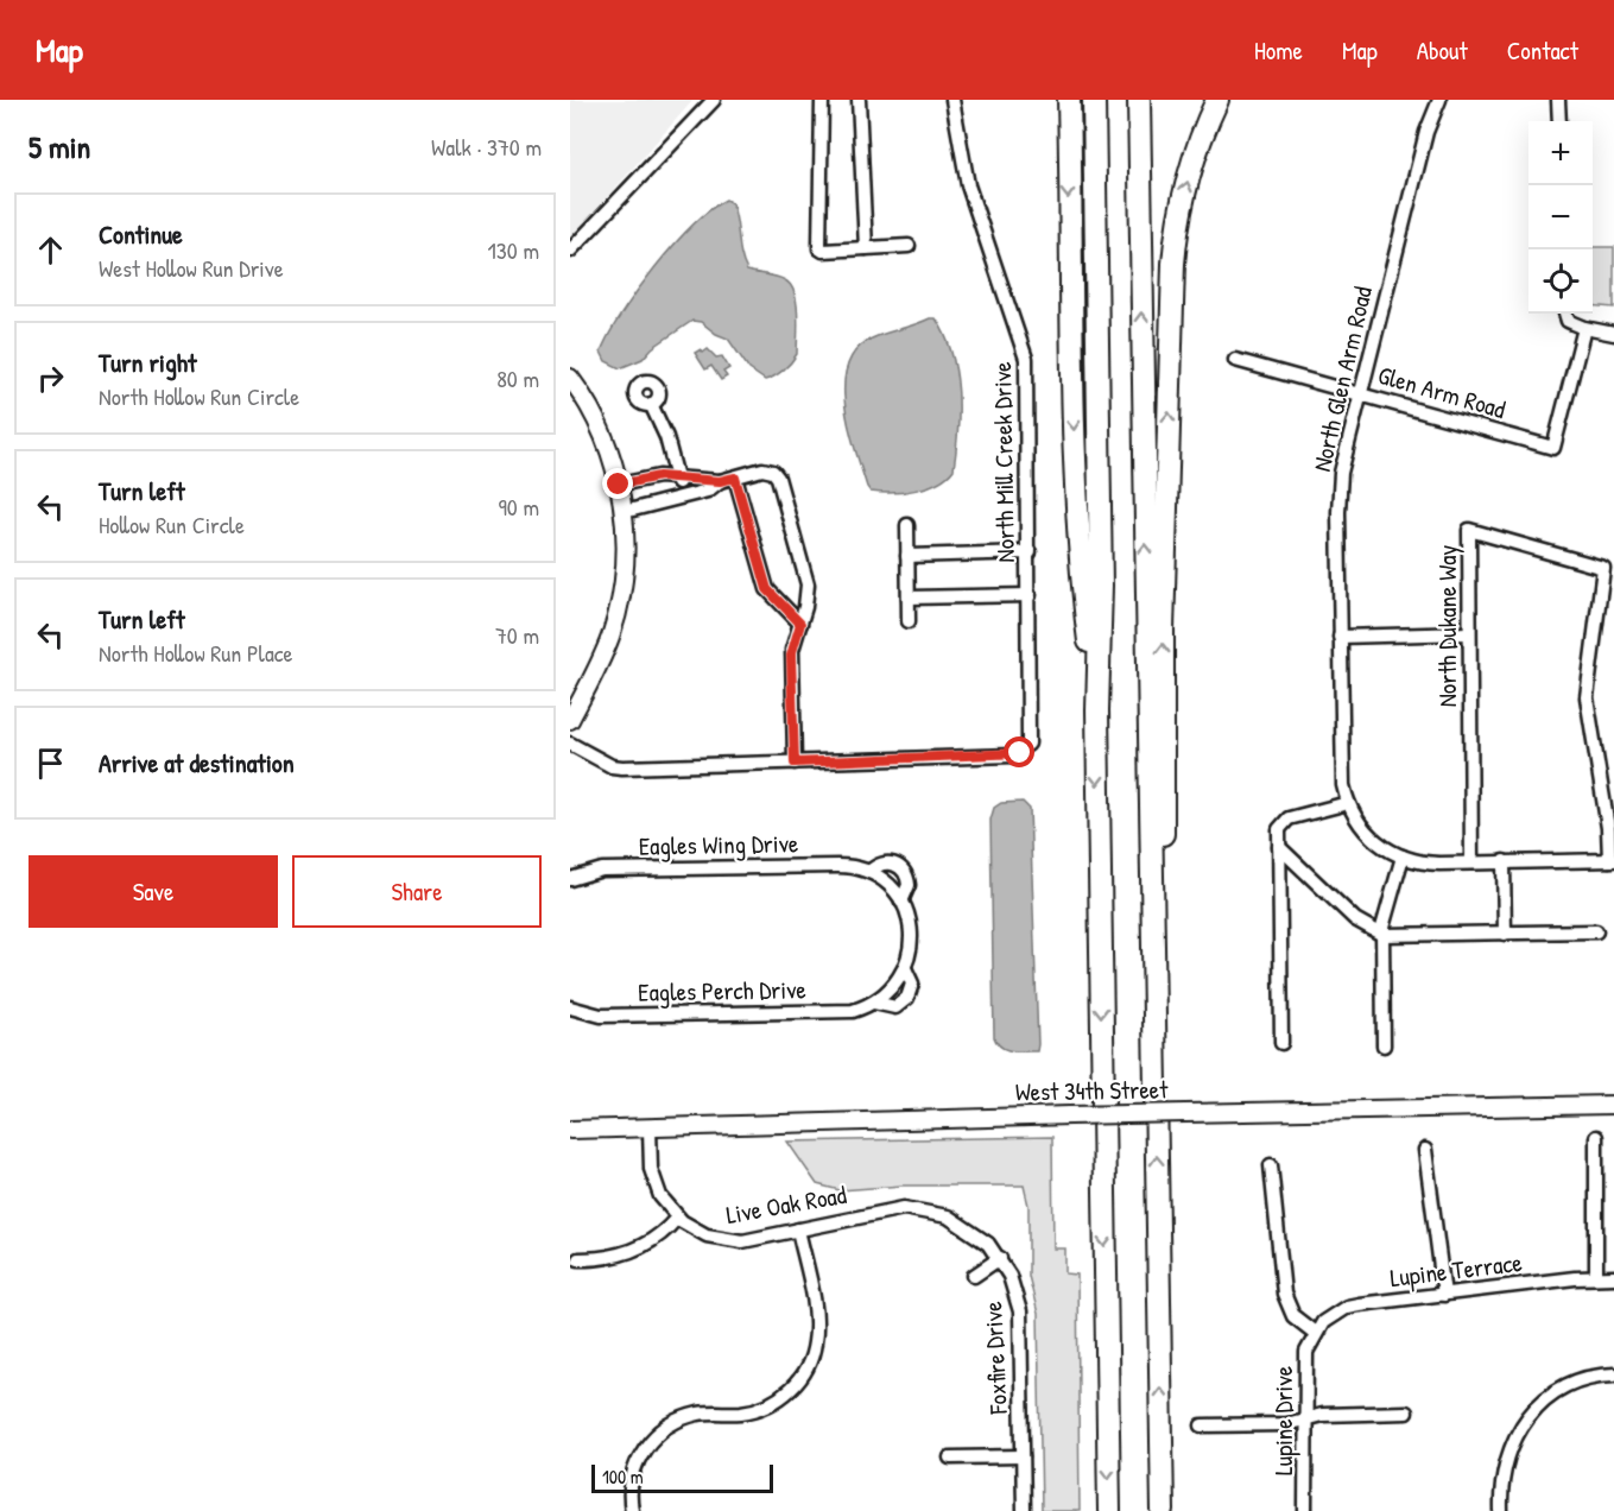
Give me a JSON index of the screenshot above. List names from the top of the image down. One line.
{"streets":{"street":["North Glen Arm Road","Glen Arm Road","North Mill Creek Drive","North Dukane Way","Eagles Wing Drive","Eagles Perch Drive","West 34th Street","Live Oak Road","Lupine Terrace","Foxfire Drive","Lupine Drive"]},"crossings":[["North Glen Arm Road","Glen Arm Road"],["Eagles Wing Drive","Eagles Perch Drive"],["West 34th Street","Live Oak Road"],["Live Oak Road","Foxfire Drive"],["Lupine Terrace","Lupine Drive"]],"scale_bar":"100 m","page":{"header":"Map","nav":["Home","Map","About","Contact"],"heading":["5 min","Walk · 370 m"],"map_buttons":["+","−"],"list":[["Continue","West Hollow Run Drive","130 m"],["Turn right","North Hollow Run Circle","80 m"],["Turn left","Hollow Run Circle","90 m"],["Turn left","North Hollow Run Place","70 m"],"Arrive at destination"],"buttons":["Save","Share"],"scale":"100 m"}}
